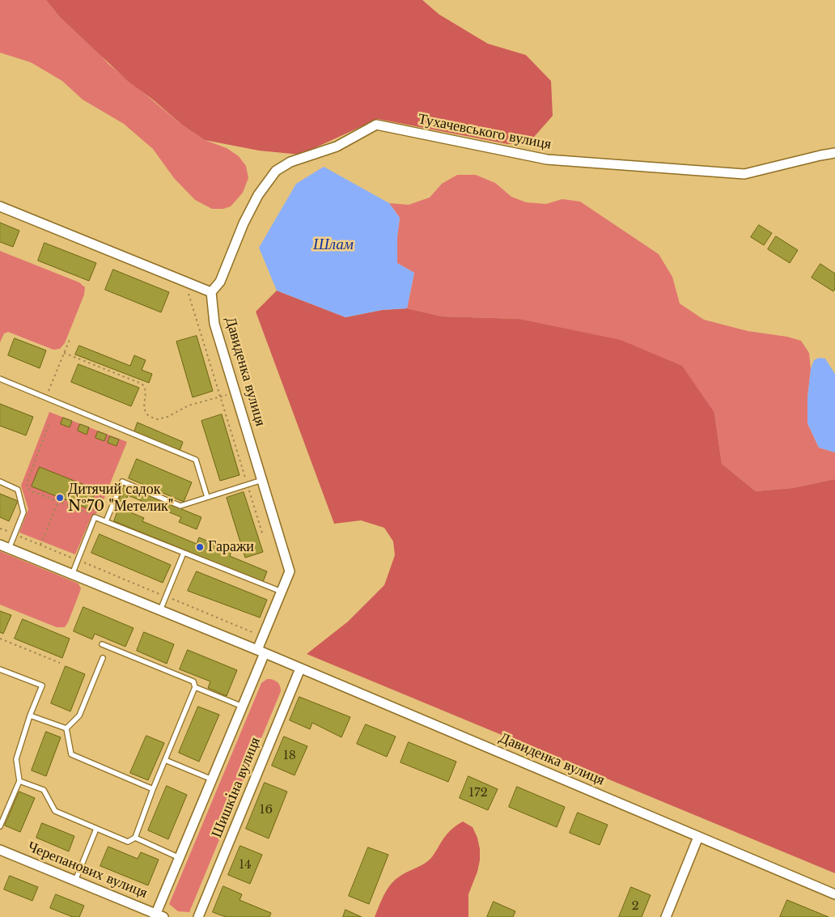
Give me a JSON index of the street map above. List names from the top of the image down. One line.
{"streets":{"street":["Тухачевського вулиця","Давиденка вулиця","Шишкiна вулиця","Черепанових вулиця"]},"crossings":[["Тухачевського вулиця","Давиденка вулиця"],["Давиденка вулиця","Шишкiна вулиця"]],"water":["Шлам"],"places":["Дитячий садок №70 \"Метелик\"","Гаражи"],"house_numbers":["18","172","16","14","2"]}
